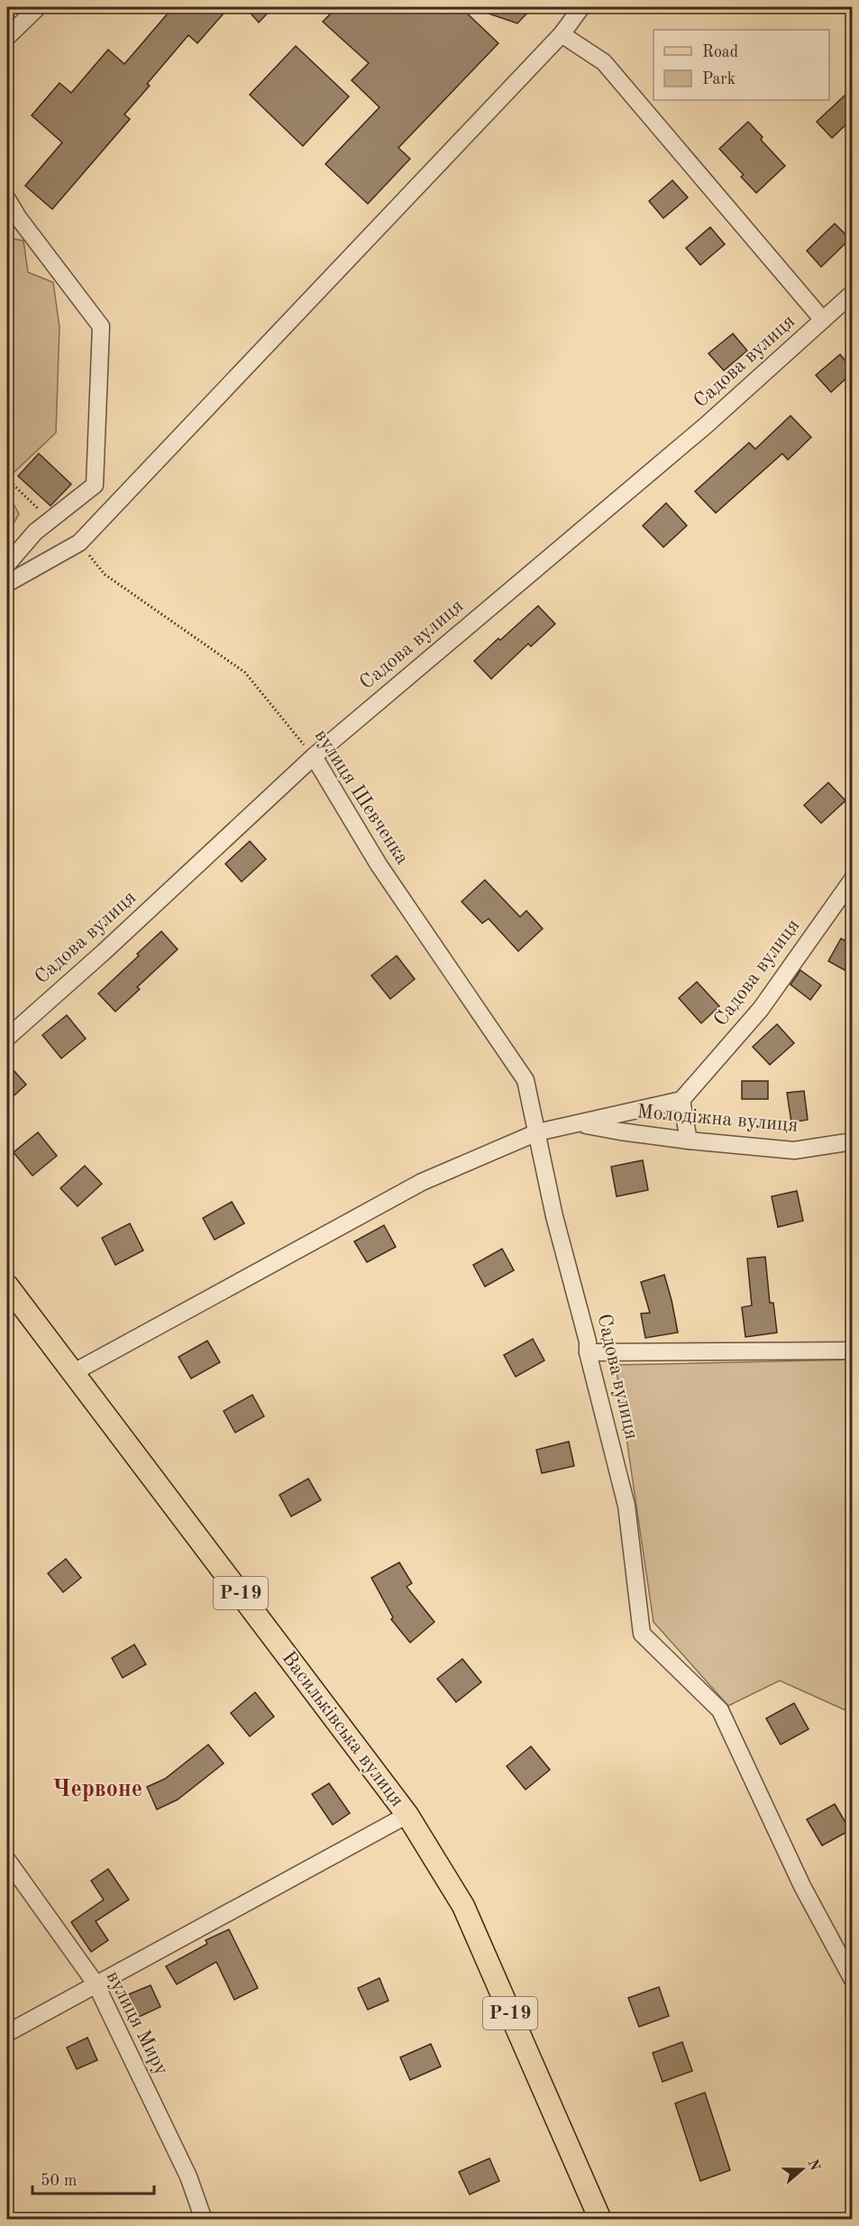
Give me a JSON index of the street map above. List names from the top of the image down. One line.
{"streets":{"main road":["Р-19","Васильківська вулиця"],"street":["Садова вулиця","вулиця Шевченка","Молодіжна вулиця","вулиця Миру"]},"crossings":[["Садова вулиця","вулиця Шевченка"]],"districts":["Червоне"],"legend":["Road","Park"],"scale_bar":"50 m","north":"right"}
